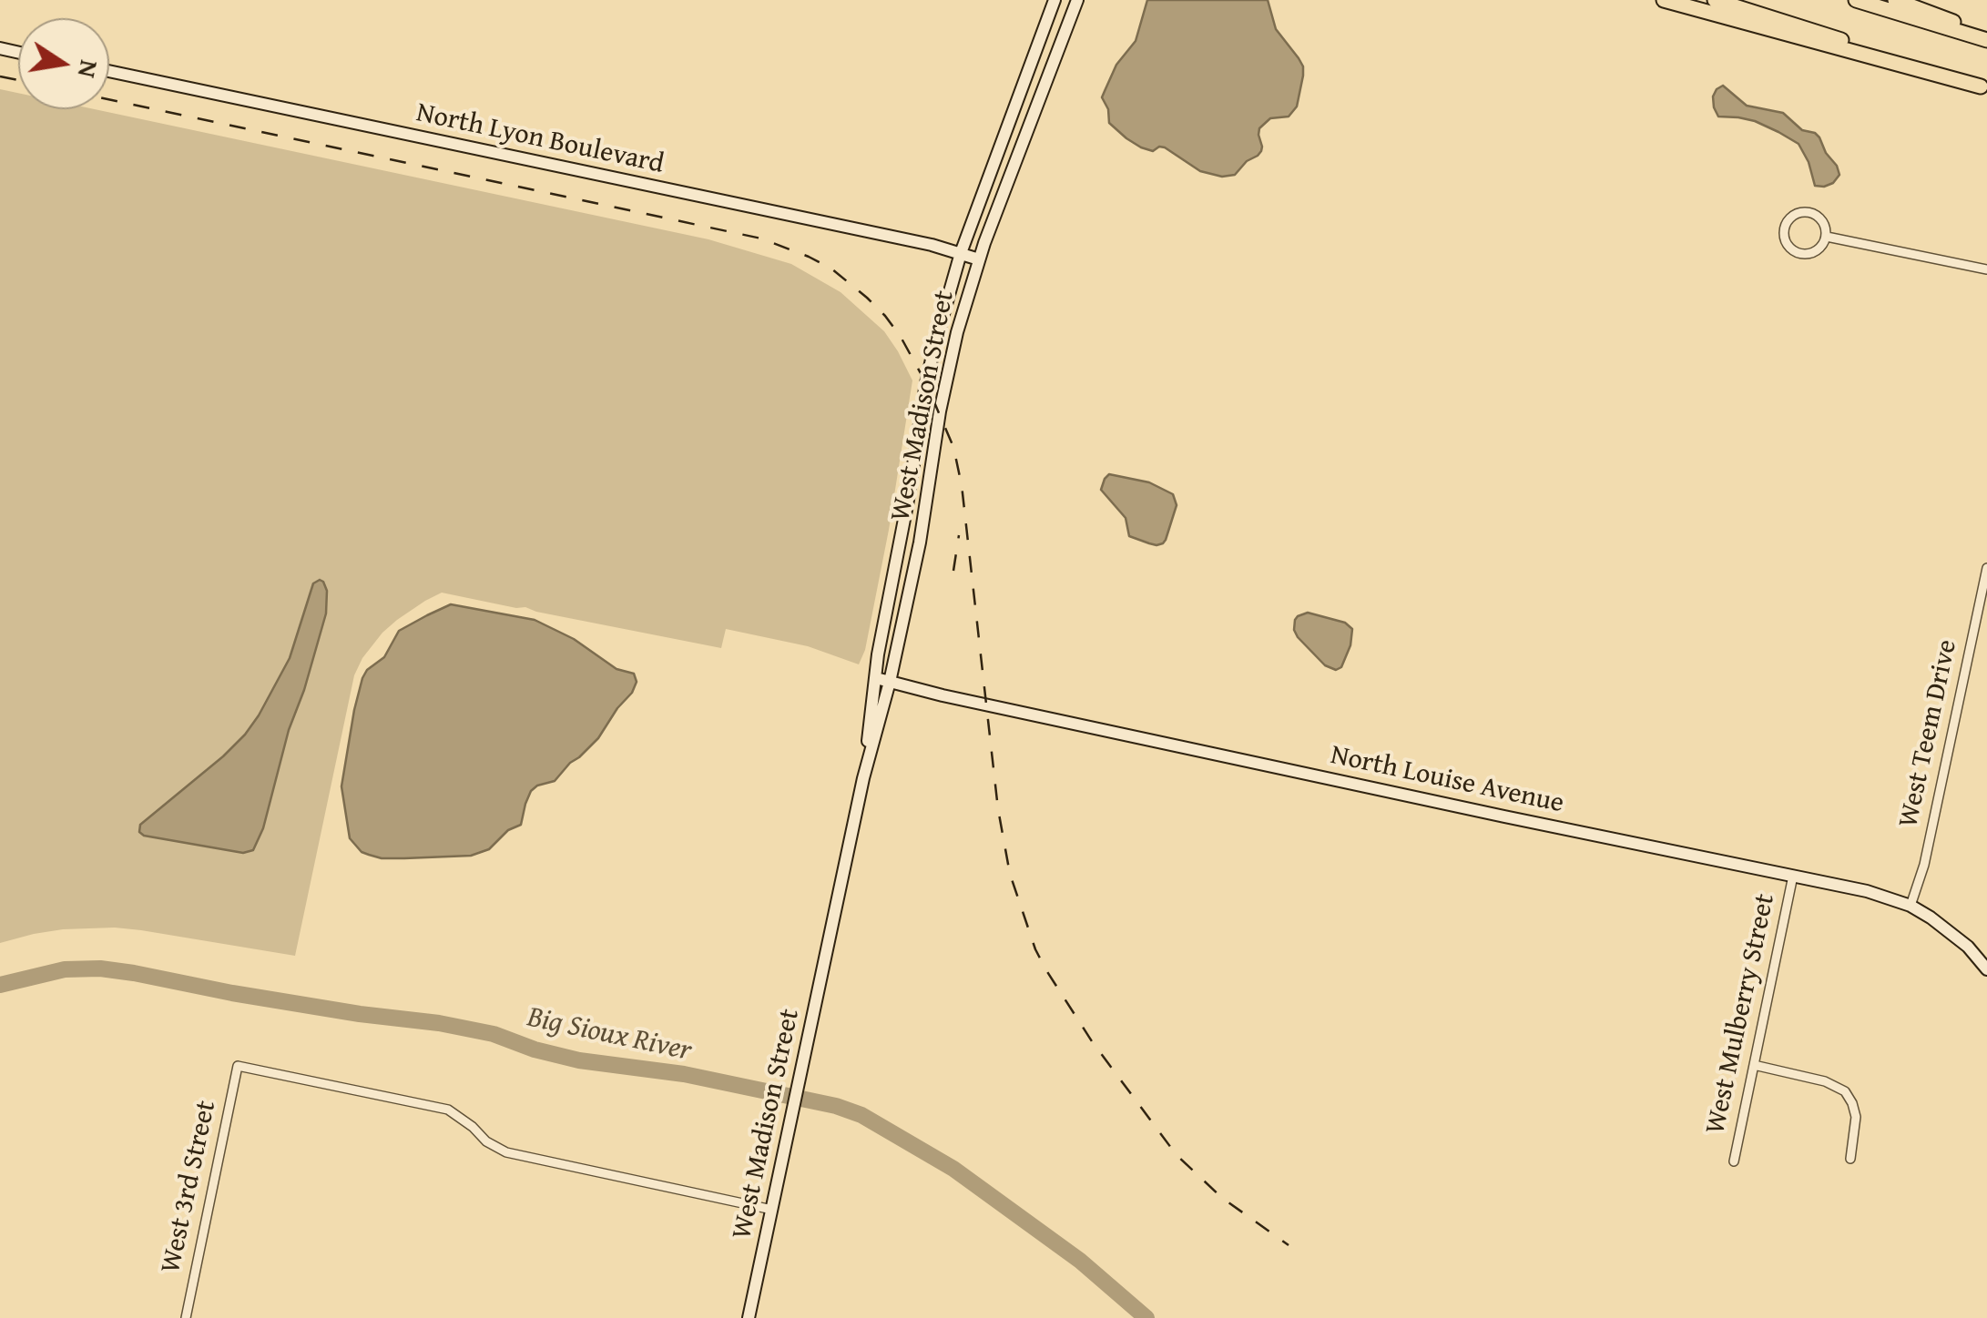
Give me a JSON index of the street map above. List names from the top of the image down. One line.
{"streets":{"main road":["North Lyon Boulevard","West Madison Street","North Louise Avenue"],"street":["West Teem Drive","West Mulberry Street","West 3rd Street"]},"crossings":[["North Lyon Boulevard","West Madison Street"],["West Madison Street","North Louise Avenue"],["West Madison Street","West 3rd Street"],["West Teem Drive","North Louise Avenue"],["North Louise Avenue","West Mulberry Street"]],"water":["Big Sioux River"],"north":"right"}
